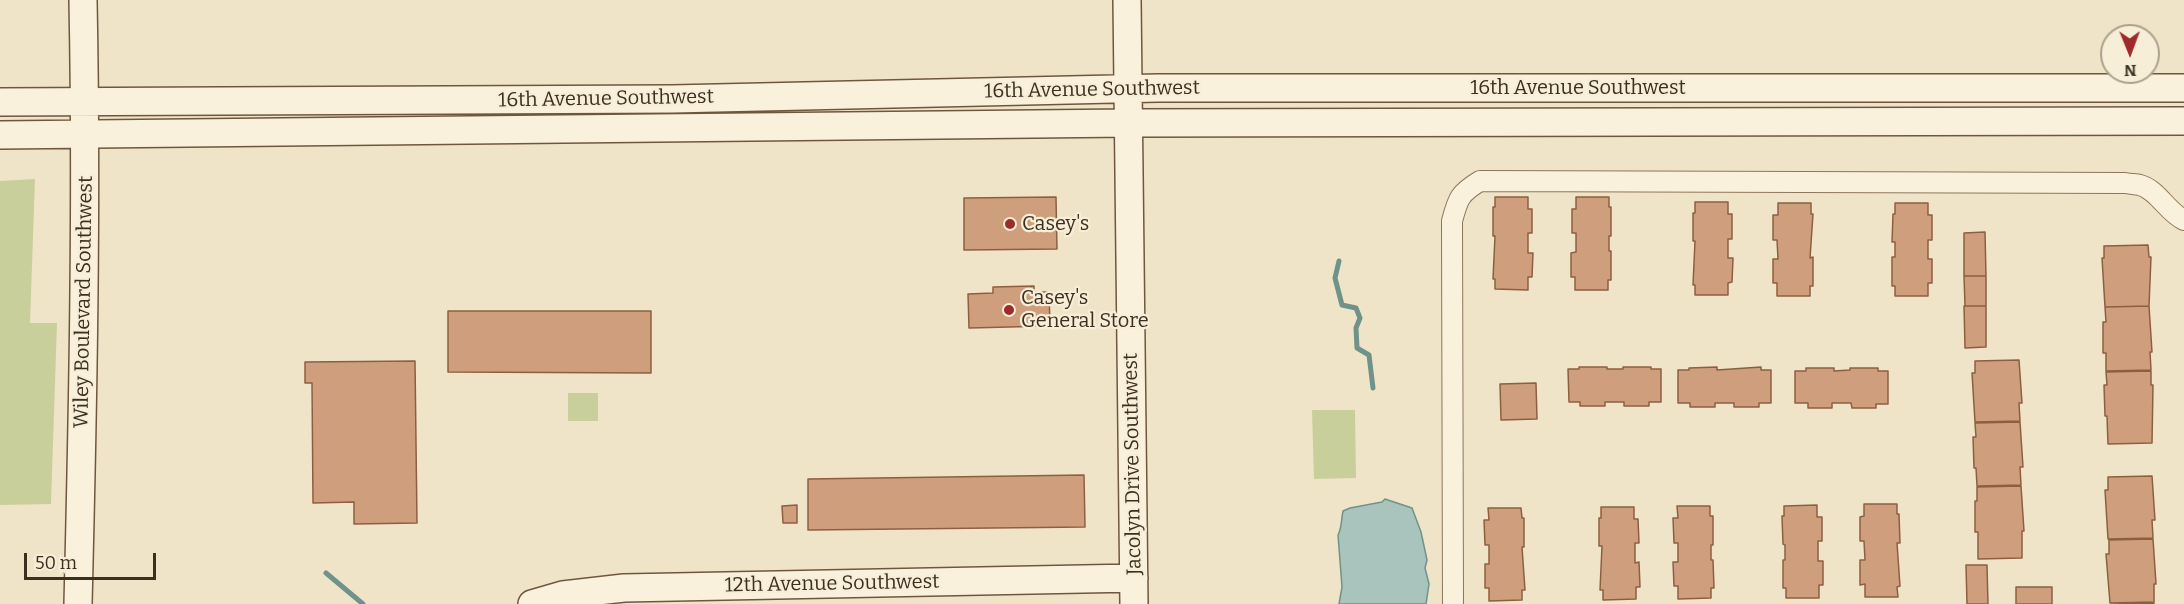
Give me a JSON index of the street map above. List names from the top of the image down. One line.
{"streets":{"main road":["16th Avenue Southwest","Wiley Boulevard Southwest","Jacolyn Drive Southwest","12th Avenue Southwest"]},"crossings":[["16th Avenue Southwest","Wiley Boulevard Southwest"],["16th Avenue Southwest","Jacolyn Drive Southwest"],["Jacolyn Drive Southwest","12th Avenue Southwest"]],"places":["Casey's","Casey's General Store"],"scale_bar":"50 m","north":"bottom"}
